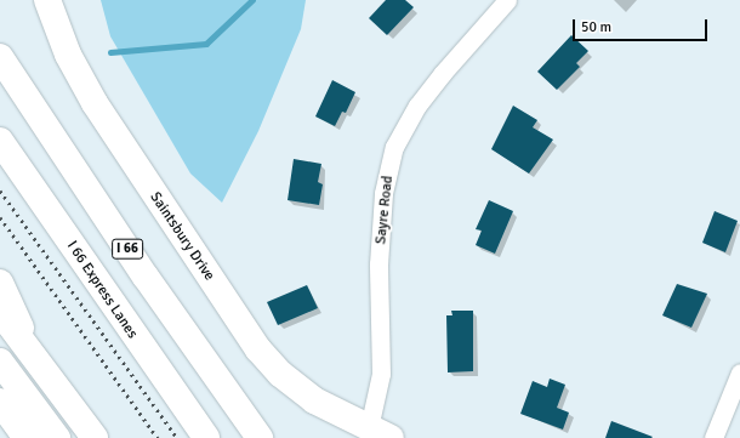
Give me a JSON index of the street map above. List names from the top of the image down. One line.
{"streets":{"main road":["Saintsbury Drive","I 66","I 66 Express Lanes"],"street":["Sayre Road"]},"crossings":[["Sayre Road","Saintsbury Drive"]],"scale_bar":"50 m"}
